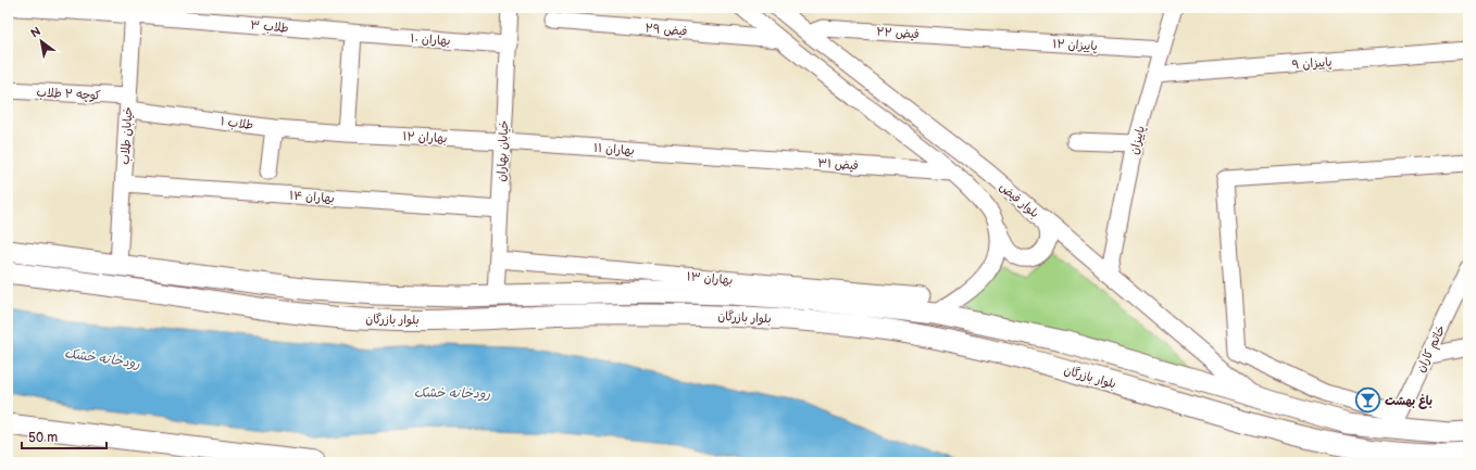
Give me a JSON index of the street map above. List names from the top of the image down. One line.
{"streets":{"main road":["بلوار بازرگان"],"street":["طلاب ۳","فیض ۲۹","فیض ۲۲","بهاران ۱۰","پاییزان ۱۲","پاییزان ۹","کوچه ۲ طلاب","طلاب ۱","خیابان طلاب","بهاران ۱۲","پاییزان","بهاران ۱۱","خیابان بهاران","فیض ۳۱","بهاران ۱۴","بلوار فیض","بهاران ۱۳","خاتم کاران"]},"crossings":[["طلاب ۳","بهاران ۱۰"],["طلاب ۳","خیابان طلاب"],["فیض ۲۹","بلوار فیض"],["فیض ۲۲","پاییزان ۱۲"],["فیض ۲۲","بلوار فیض"],["بهاران ۱۰","خیابان بهاران"],["پاییزان ۱۲","پاییزان"],["پاییزان ۹","پاییزان"],["کوچه ۲ طلاب","طلاب ۱"],["کوچه ۲ طلاب","خیابان طلاب"],["طلاب ۱","خیابان طلاب"],["طلاب ۱","بهاران ۱۲"],["خیابان طلاب","بهاران ۱۴"],["خیابان طلاب","بلوار بازرگان"],["بهاران ۱۲","بهاران ۱۱"],["بهاران ۱۲","خیابان بهاران"],["پاییزان","بلوار فیض"],["بهاران ۱۱","خیابان بهاران"],["بهاران ۱۱","فیض ۳۱"],["خیابان بهاران","بهاران ۱۴"],["خیابان بهاران","بهاران ۱۳"],["خیابان بهاران","بلوار بازرگان"],["فیض ۳۱","بلوار فیض"],["بلوار فیض","بلوار بازرگان"],["بلوار بازرگان","خاتم کاران"]],"water":["رودخانه خشک"],"places":{"bar":["باغ بهشت"]},"scale_bar":"50 m","north":"top left"}
